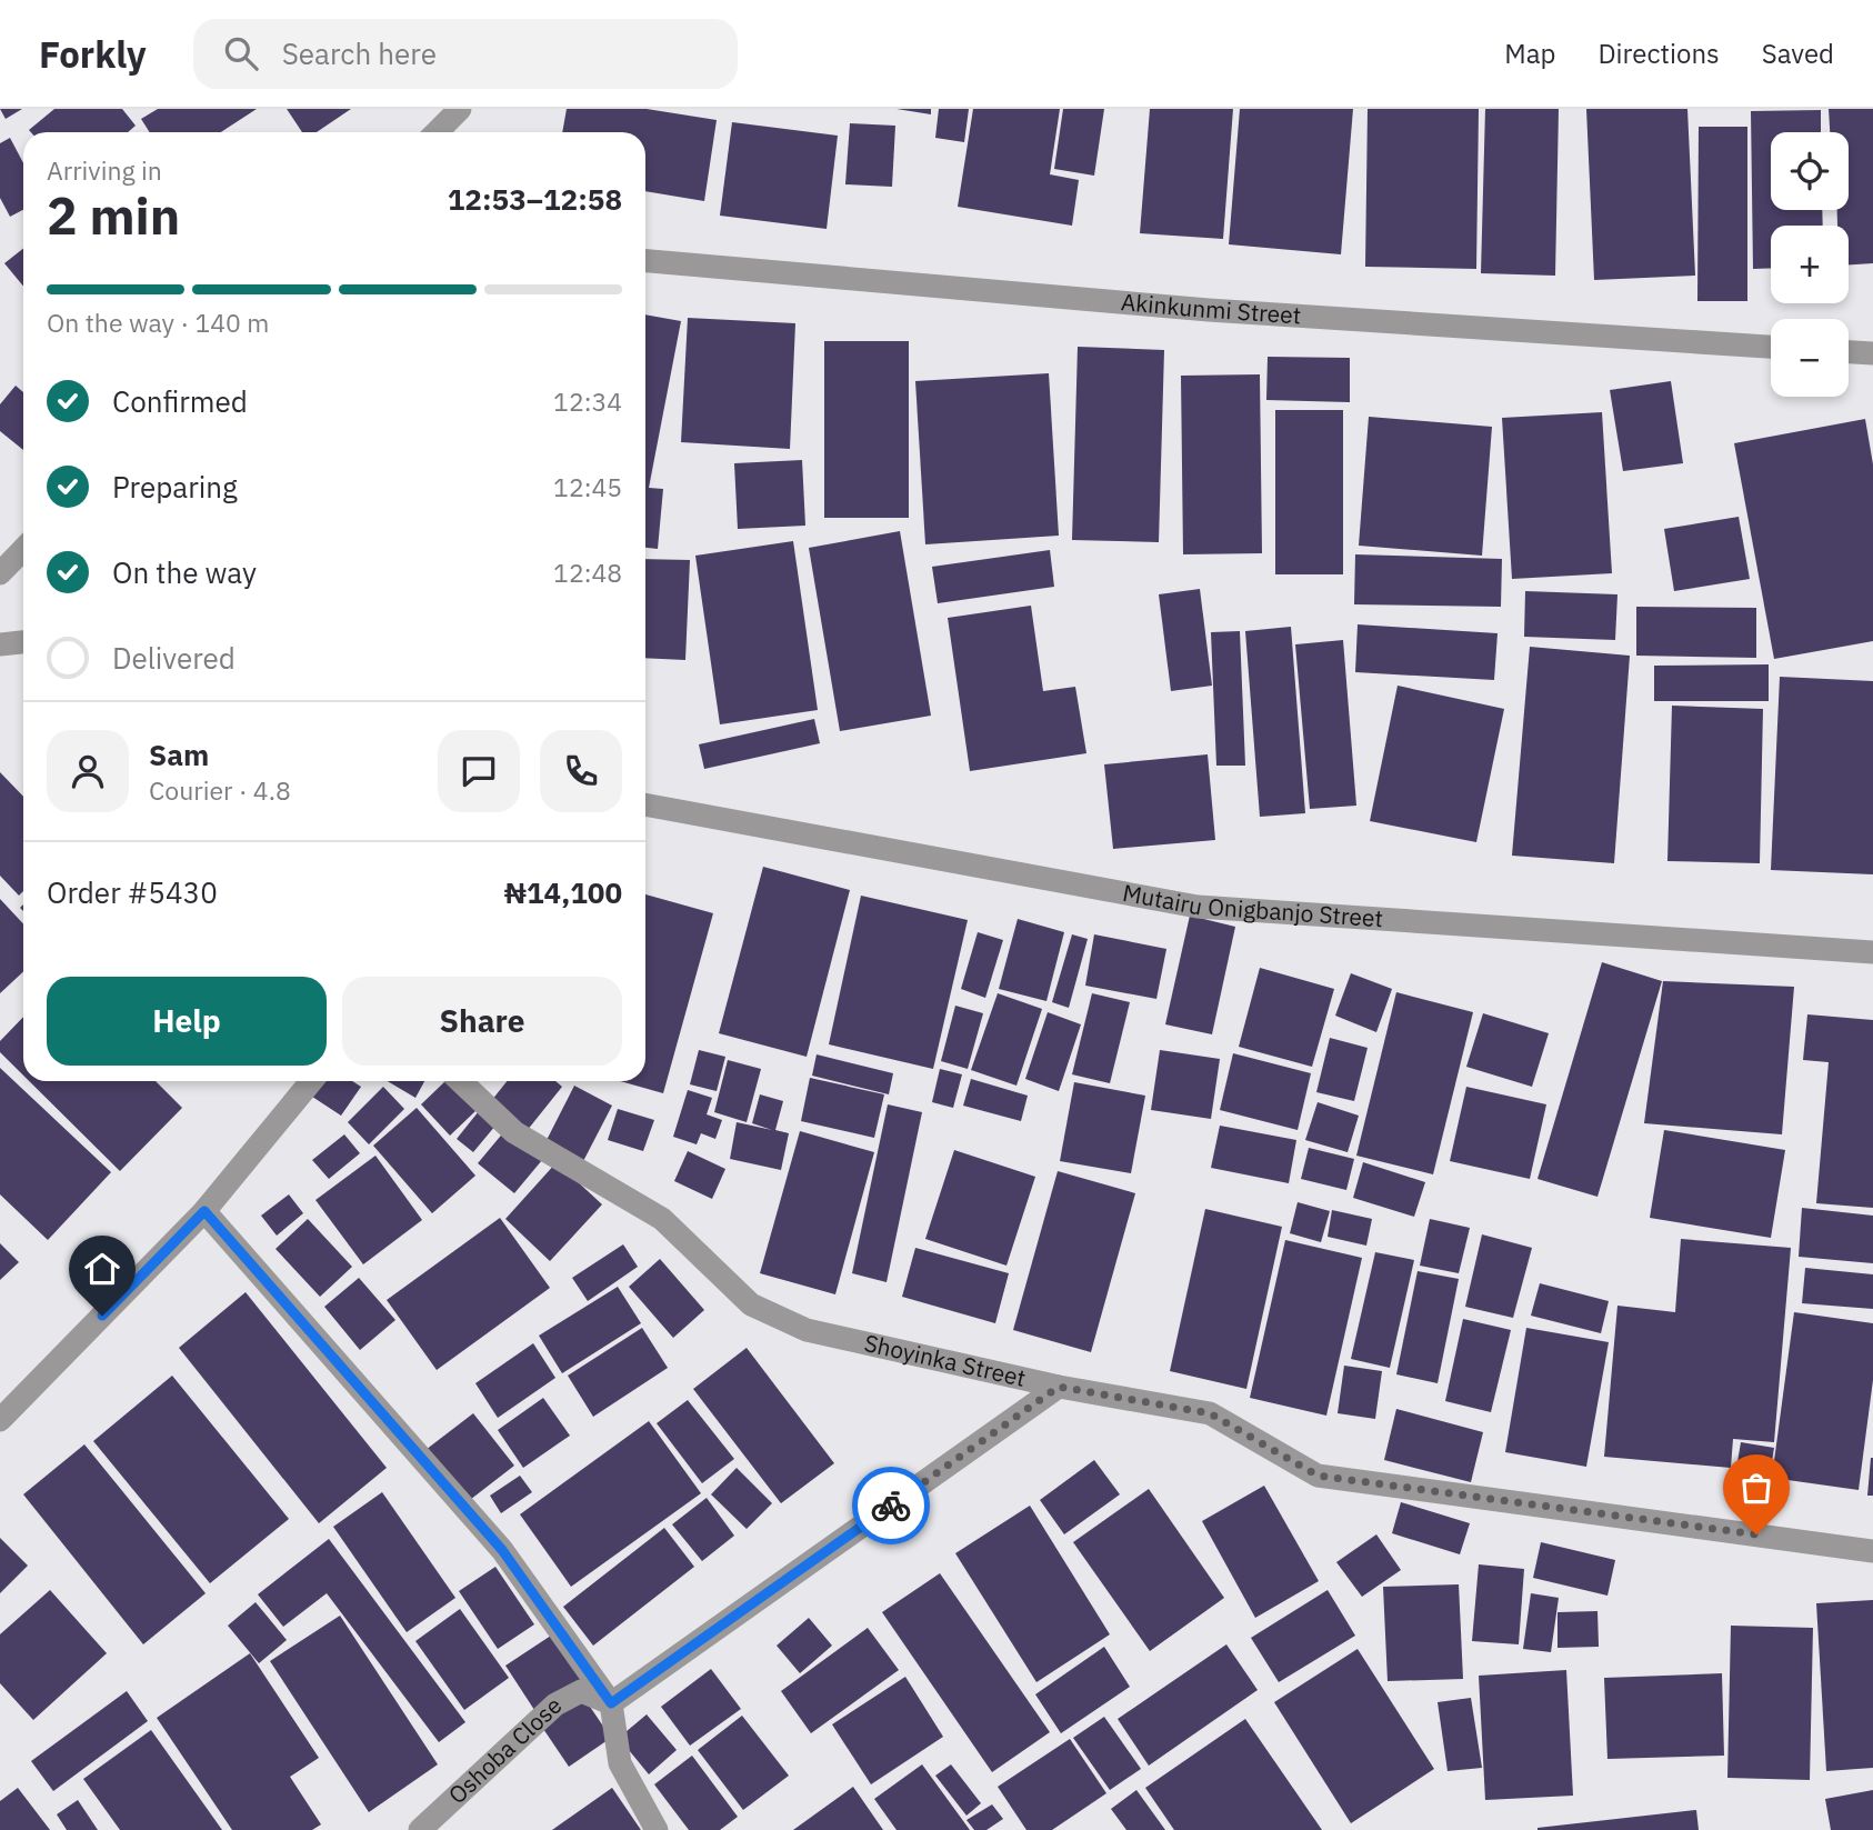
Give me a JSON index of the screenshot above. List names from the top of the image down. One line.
{"streets":{"street":["Akinkunmi Street","Mutairu Onigbanjo Street","Shoyinka Street","Oshoba Close"]},"page":{"header":"Forkly","search":"Search here","nav":["Map","Directions","Saved"],"map_buttons":["+","−"],"heading":["2 min","Arriving in","12:53–12:58"],"panel":["Sam","Courier · 4.8","Order #5430","₦14,100"],"bar":"On the way · 140 m","list":[["Confirmed","12:34"],["Preparing","12:45"],["On the way","12:48"],"Delivered"],"buttons":["Help","Share"]}}
